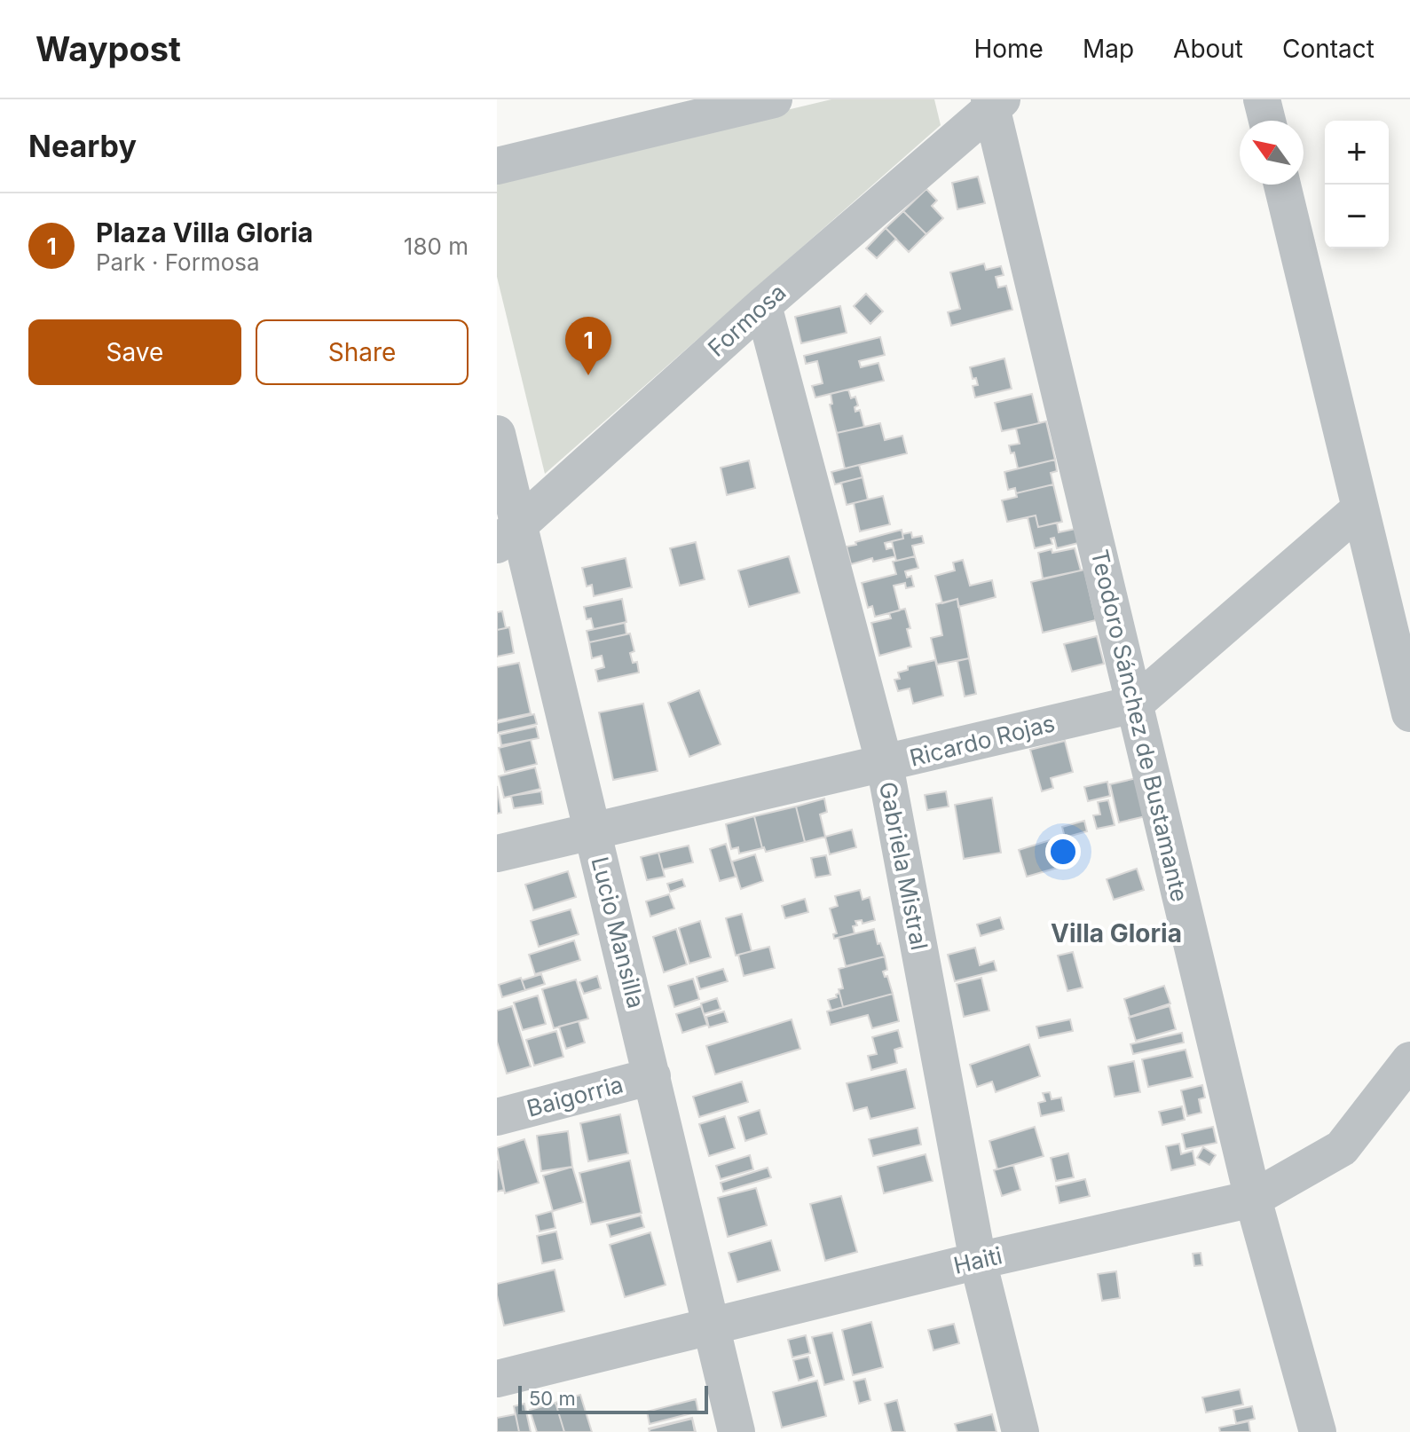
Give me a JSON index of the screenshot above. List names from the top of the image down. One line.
{"streets":{"street":["Formosa","Teodoro Sánchez de Bustamante","Ricardo Rojas","Gabriela Mistral","Lucio Mansilla","Baigorria","Haiti"]},"crossings":[["Formosa","Teodoro Sánchez de Bustamante"],["Formosa","Gabriela Mistral"],["Formosa","Lucio Mansilla"],["Teodoro Sánchez de Bustamante","Ricardo Rojas"],["Teodoro Sánchez de Bustamante","Haiti"],["Ricardo Rojas","Gabriela Mistral"],["Ricardo Rojas","Lucio Mansilla"],["Gabriela Mistral","Haiti"],["Lucio Mansilla","Baigorria"],["Lucio Mansilla","Haiti"]],"districts":["Villa Gloria"],"scale_bar":"50 m","north":"top left","page":{"header":"Waypost","nav":["Home","Map","About","Contact"],"heading":"Nearby","map_buttons":["+","−"],"list":[{"mark":"1","name":"Plaza Villa Gloria","note":"Park · Formosa","value":"180 m"}],"buttons":["Save","Share"],"pins":"1","scale":"50 m"}}
